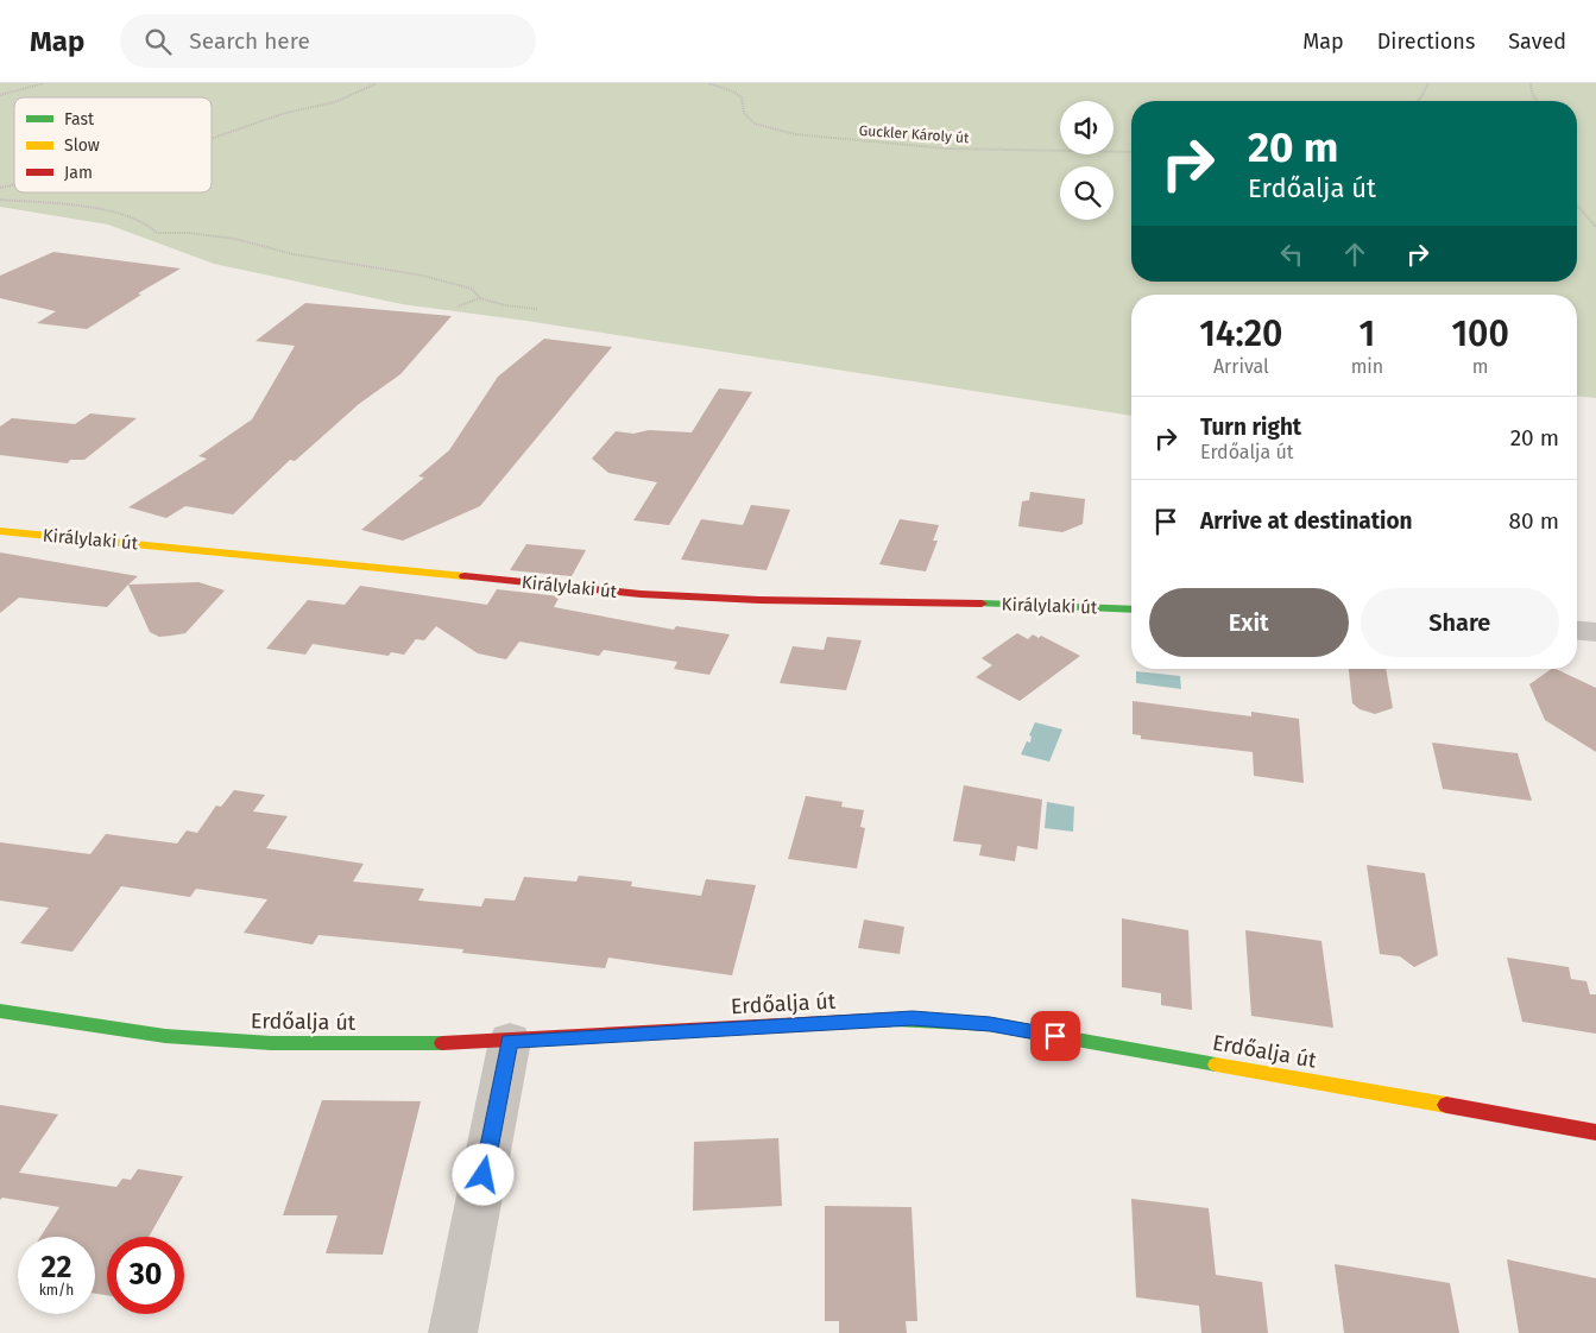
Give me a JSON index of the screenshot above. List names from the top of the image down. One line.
{"streets":{"street":["Királylaki út","Erdőalja út"],"path":["Guckler Károly út"]},"legend":["Fast","Slow","Jam"],"page":{"header":"Map","search":"Search here","nav":["Map","Directions","Saved"],"turn":["20 m","Erdőalja út"],"eta":["14:20","Arrival","1","min","100","m"],"list":[{"name":"Turn right","note":"Erdőalja út","value":"20 m"},{"name":"Arrive at destination","value":"80 m"}],"buttons":["Exit","Share"],"speed":"22 km/h","limit":"30"}}
